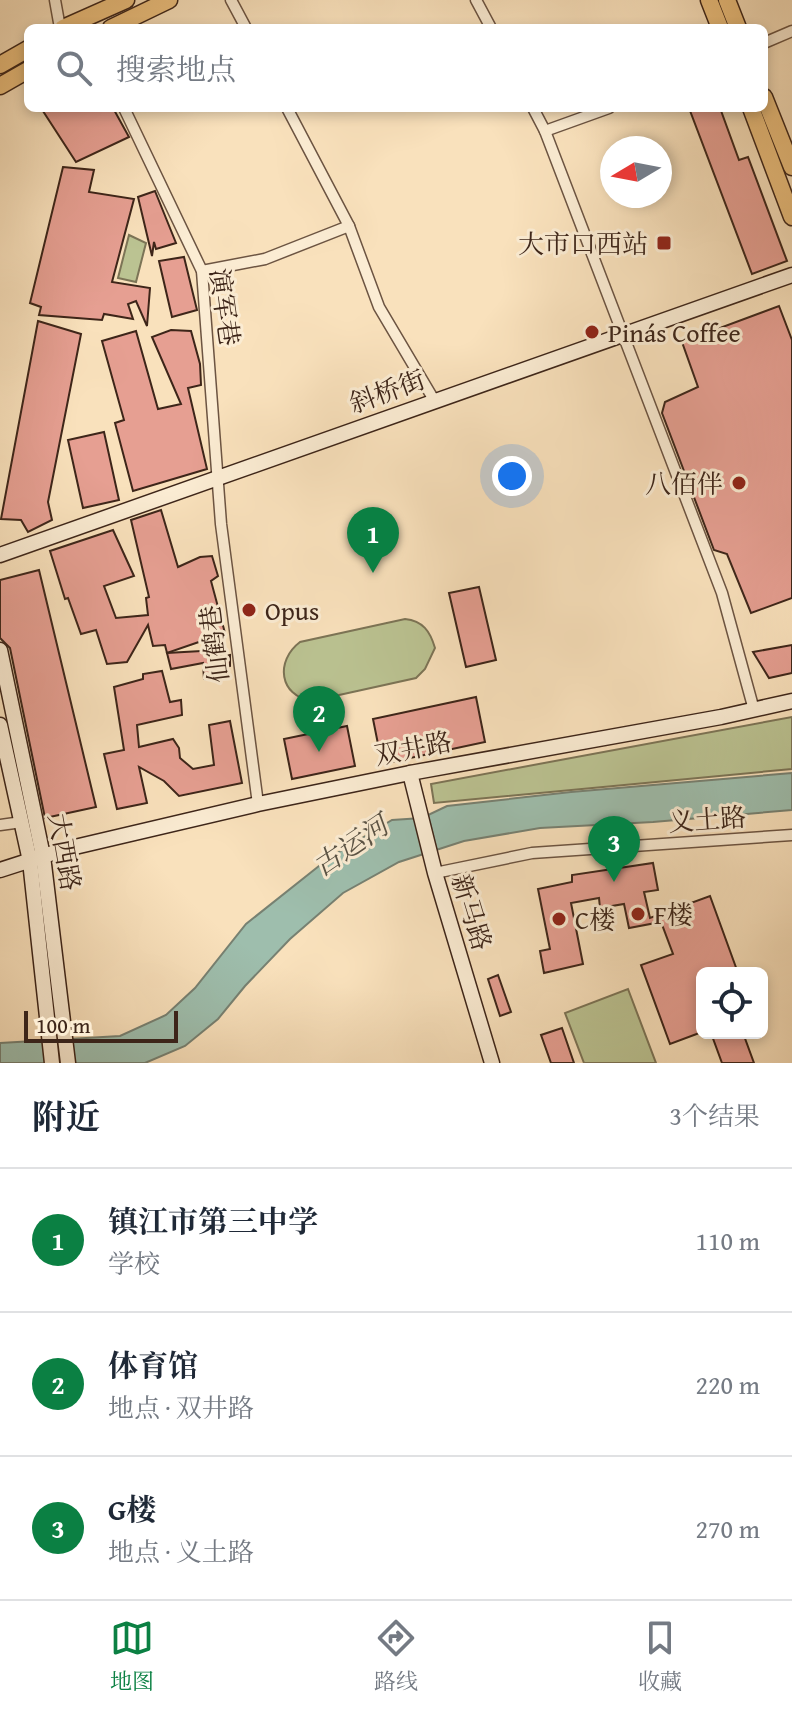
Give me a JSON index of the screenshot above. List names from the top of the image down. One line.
{"streets":{"street":["演军巷","斜桥街","仙鹤巷","双井路","义土路","大西路","新马路"]},"crossings":[["演军巷","斜桥街"],["演军巷","仙鹤巷"],["斜桥街","仙鹤巷"],["仙鹤巷","双井路"],["双井路","大西路"],["双井路","新马路"],["义土路","新马路"]],"water":["古运河"],"places":{"transit":["大市口西站"],"other":["Pinás Coffee","八佰伴","Opus","F楼","C楼"]},"scale_bar":"100 m","north":"left","page":{"search":"搜索地点","pins":["1","2","3"],"scale":"100 m","heading":["附近","3个结果"],"list":[{"mark":"1","name":"镇江市第三中学","note":"学校","value":"110 m"},{"mark":"2","name":"体育馆","note":"地点 · 双井路","value":"220 m"},{"mark":"3","name":"G楼","note":"地点 · 义土路","value":"270 m"}],"nav":["地图","路线","收藏"]}}
